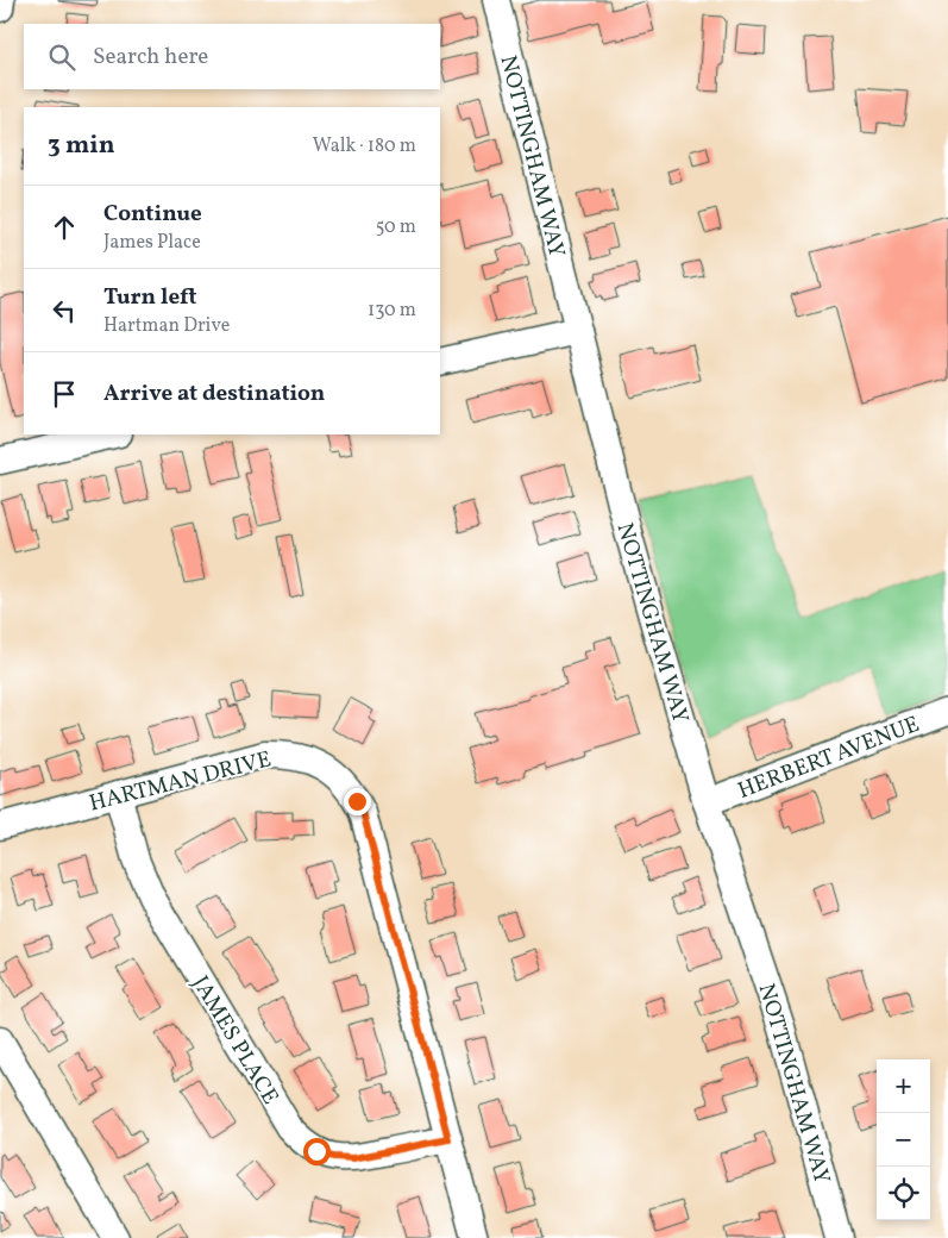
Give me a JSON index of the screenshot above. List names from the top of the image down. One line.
{"streets":{"street":["NOTTINGHAM WAY","HERBERT AVENUE","HARTMAN DRIVE","JAMES PLACE"]},"crossings":[["NOTTINGHAM WAY","HERBERT AVENUE"],["HARTMAN DRIVE","JAMES PLACE"]],"page":{"search":"Search here","heading":["3 min","Walk · 180 m"],"list":[["Continue","James Place","50 m"],["Turn left","Hartman Drive","130 m"],"Arrive at destination"],"map_buttons":["+","−"]}}
